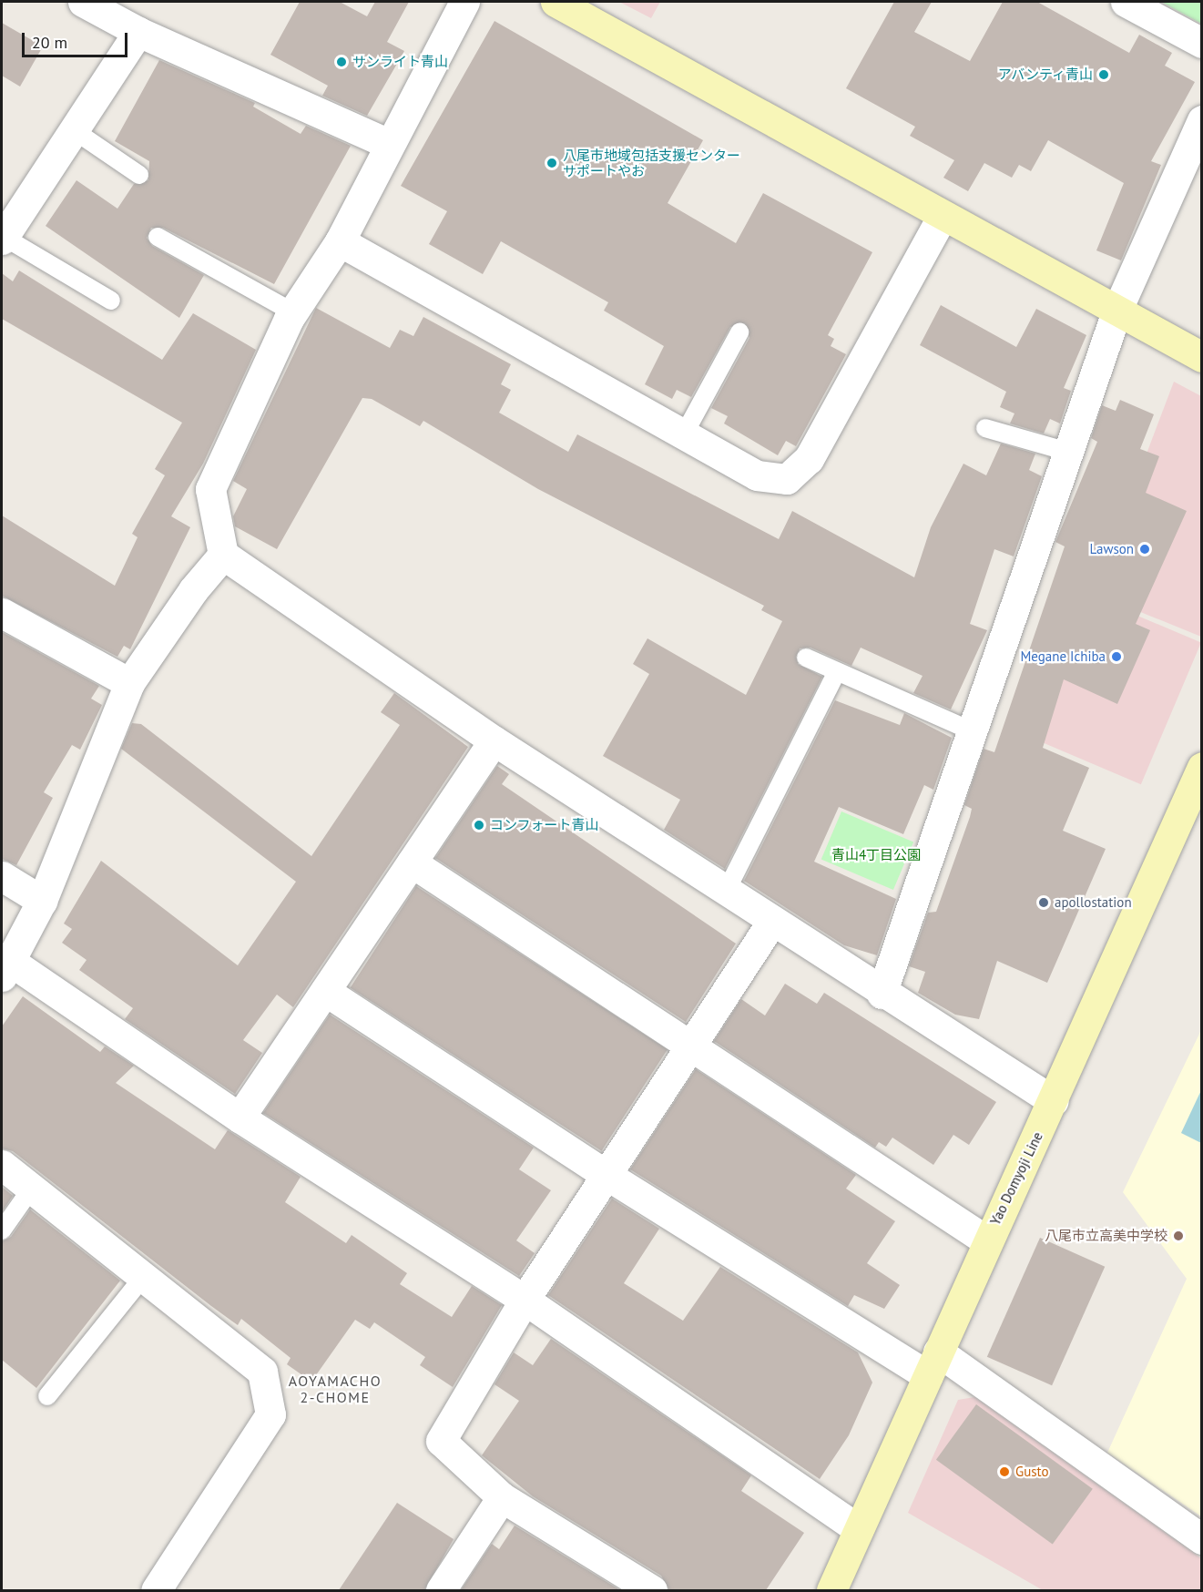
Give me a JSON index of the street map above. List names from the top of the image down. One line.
{"streets":{"main road":["Yao Domyoji Line"]},"districts":["AOYAMACHO 2-CHOME"],"parks":["青山4丁目公園"],"places":["サンライト青山","アバンティ青山","八尾市地域包括支援センター サポートやお","Lawson","Megane Ichiba","コンフォート青山","apollostation","八尾市立高美中学校","Gusto"],"scale_bar":"20 m"}
